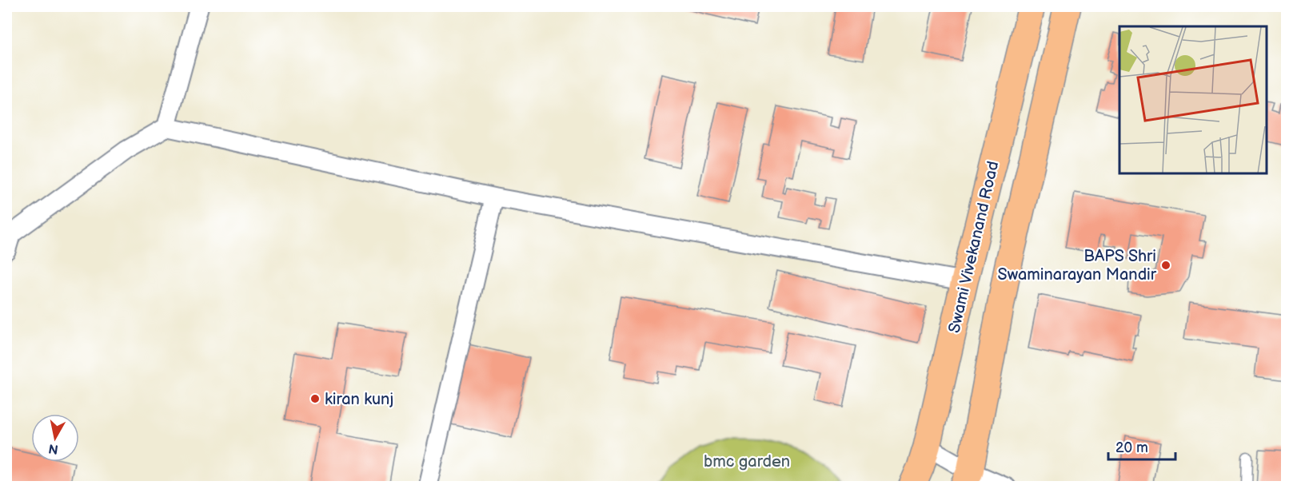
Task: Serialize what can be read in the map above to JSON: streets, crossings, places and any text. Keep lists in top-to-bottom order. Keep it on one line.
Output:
{"streets":{"main road":["Swami Vivekanand Road"]},"parks":["bmc garden"],"places":["BAPS Shri Swaminarayan Mandir","kiran kunj"],"scale_bar":"20 m","north":"bottom"}
